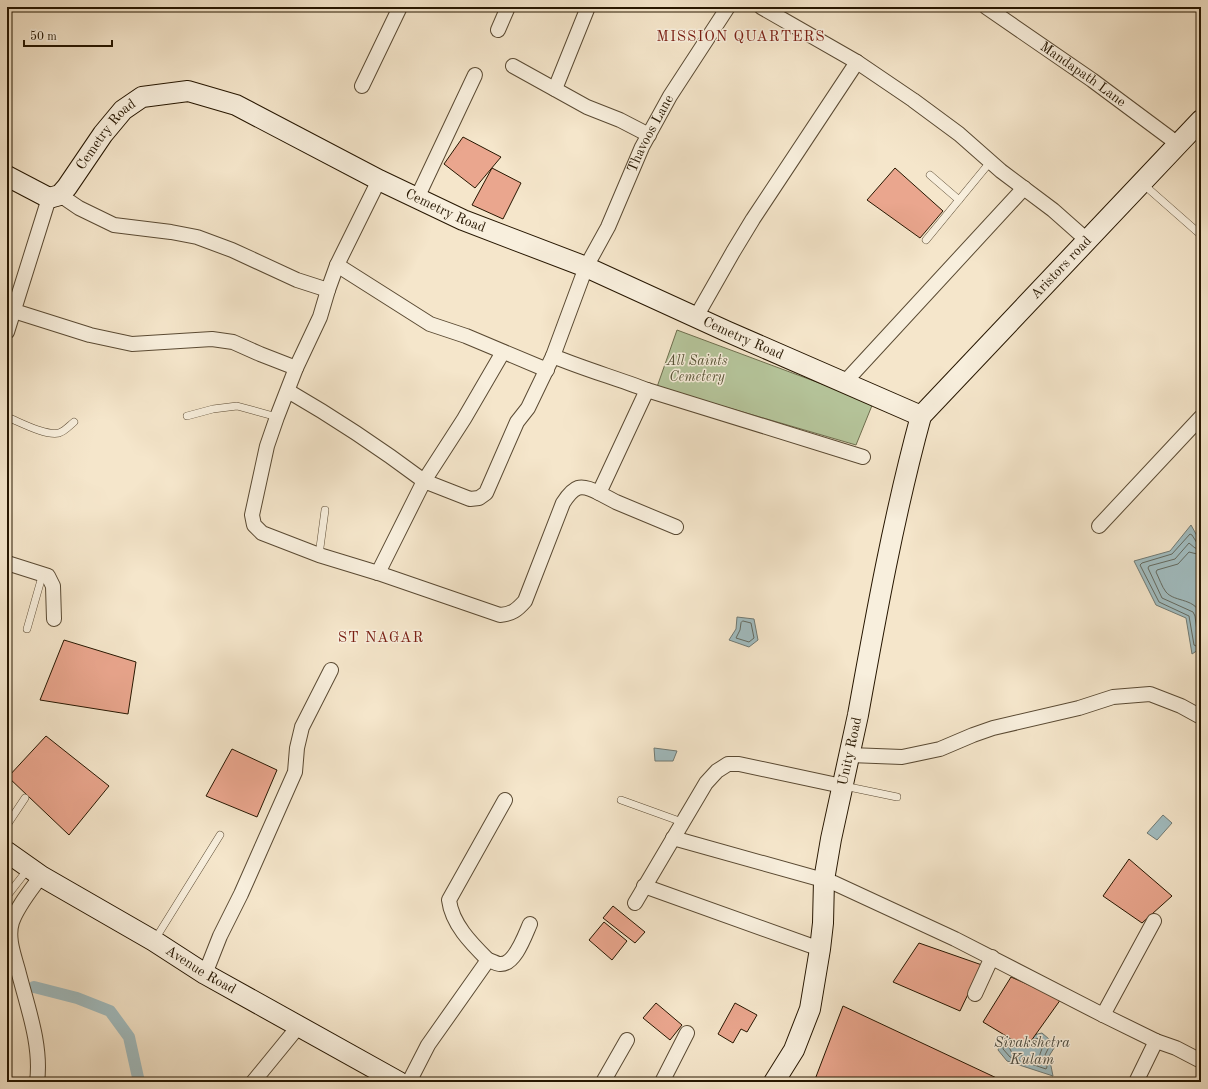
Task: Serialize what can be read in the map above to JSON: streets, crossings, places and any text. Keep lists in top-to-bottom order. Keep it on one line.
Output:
{"streets":{"street":["Mandapath Lane","Thavoos Lane","Cemetry Road","Aristors road","Unity Road","Avenue Road"]},"crossings":[["Mandapath Lane","Aristors road"],["Thavoos Lane","Cemetry Road"],["Cemetry Road","Aristors road"],["Cemetry Road","Unity Road"],["Aristors road","Unity Road"]],"districts":["MISSION QUARTERS","ST NAGAR"],"water":["Sivakshetra Kulam"],"parks":["All Saints Cemetery"],"scale_bar":"50 m"}
